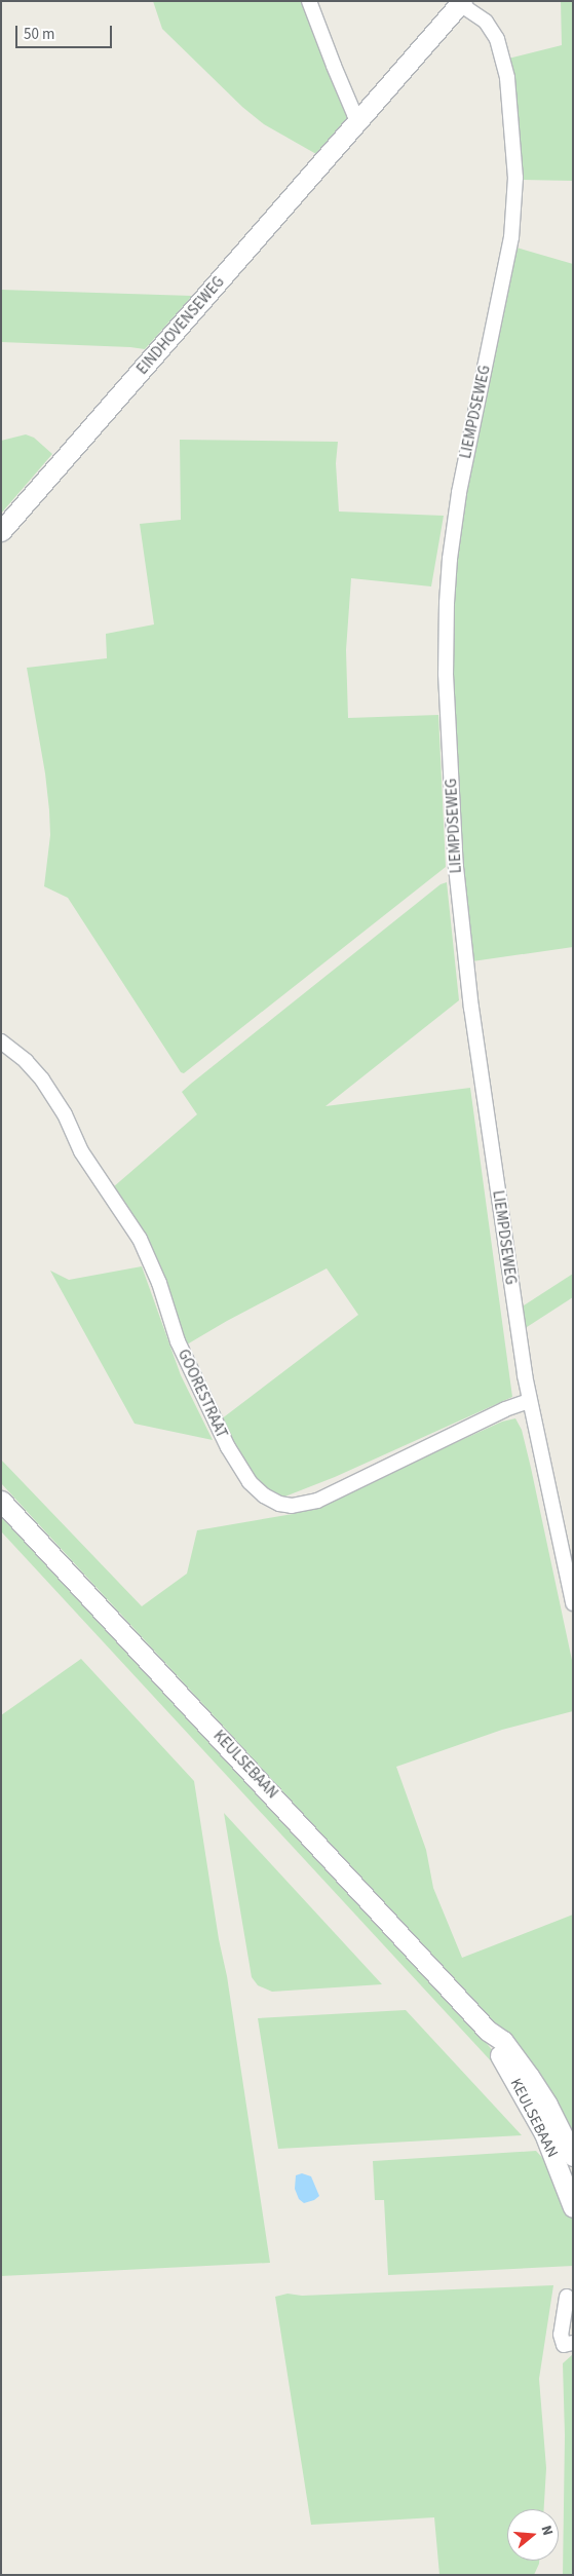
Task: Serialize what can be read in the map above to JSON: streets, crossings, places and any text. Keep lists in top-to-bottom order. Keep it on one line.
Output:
{"streets":{"main road":["EINDHOVENSEWEG","KEULSEBAAN"],"street":["LIEMPDSEWEG","GOORESTRAAT"]},"crossings":[["EINDHOVENSEWEG","LIEMPDSEWEG"],["LIEMPDSEWEG","GOORESTRAAT"]],"scale_bar":"50 m","north":"right"}
